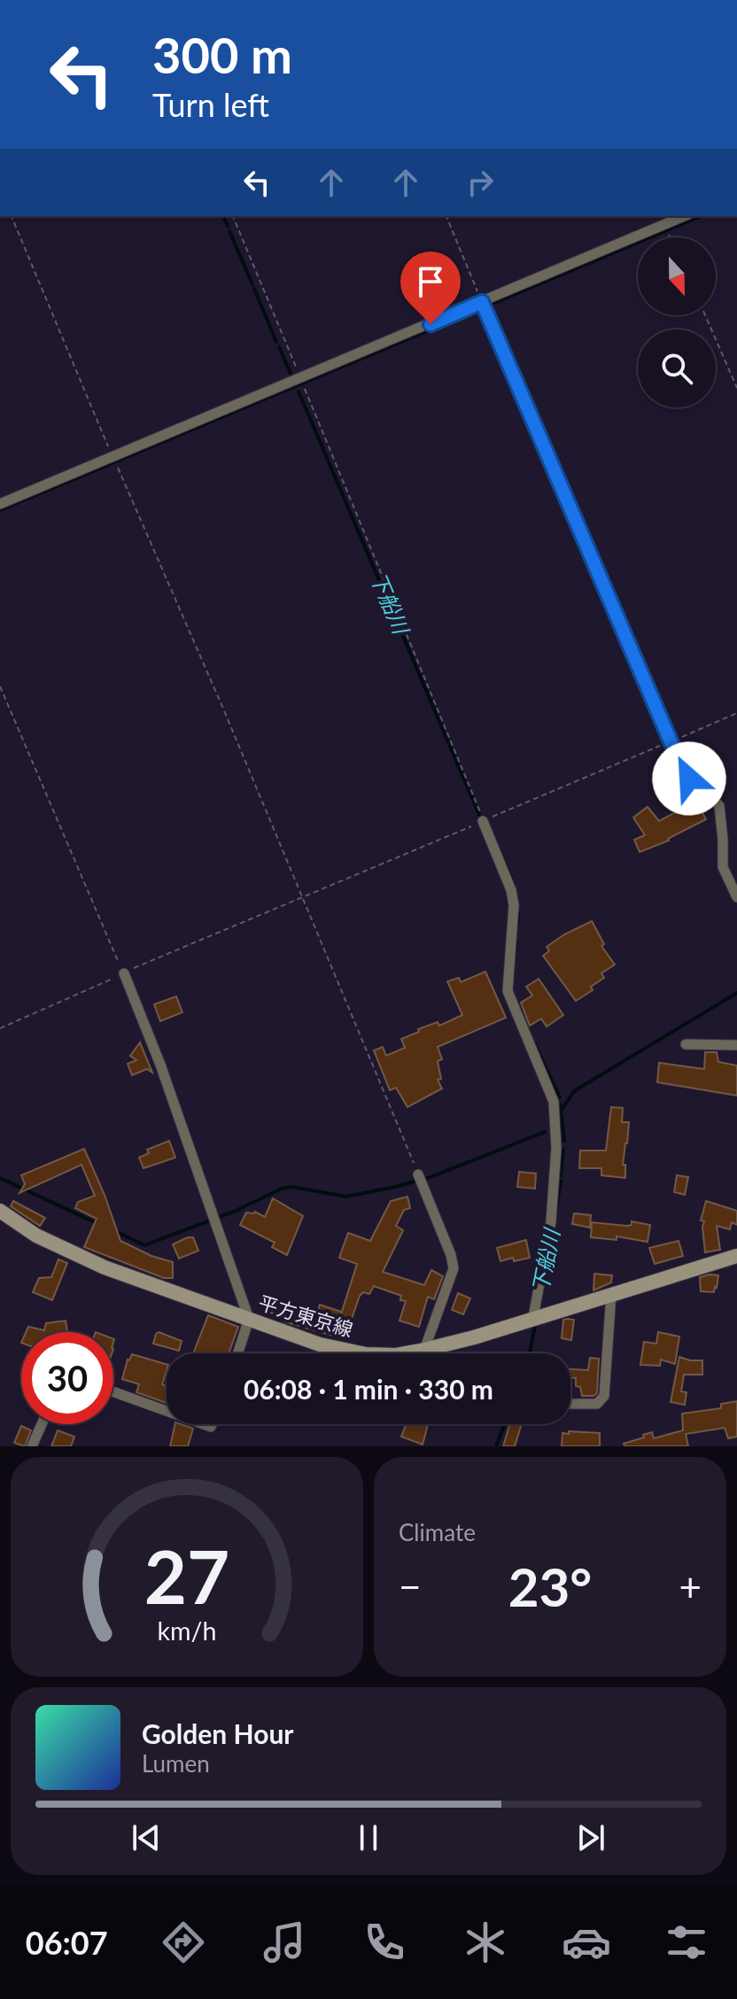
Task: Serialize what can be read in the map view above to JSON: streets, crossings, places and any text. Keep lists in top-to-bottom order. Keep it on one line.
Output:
{"streets":{"main road":["平方東京線"]},"water":["下船川"],"north":"bottom","page":{"turn":["300 m","Turn left"],"limit":"30","trip":"06:08 · 1 min · 330 m","tile":"Climate","heat":["−","23°","+"],"song":["Golden Hour","Lumen"],"tabs":"06:07","gauge":["27","km/h"]}}
